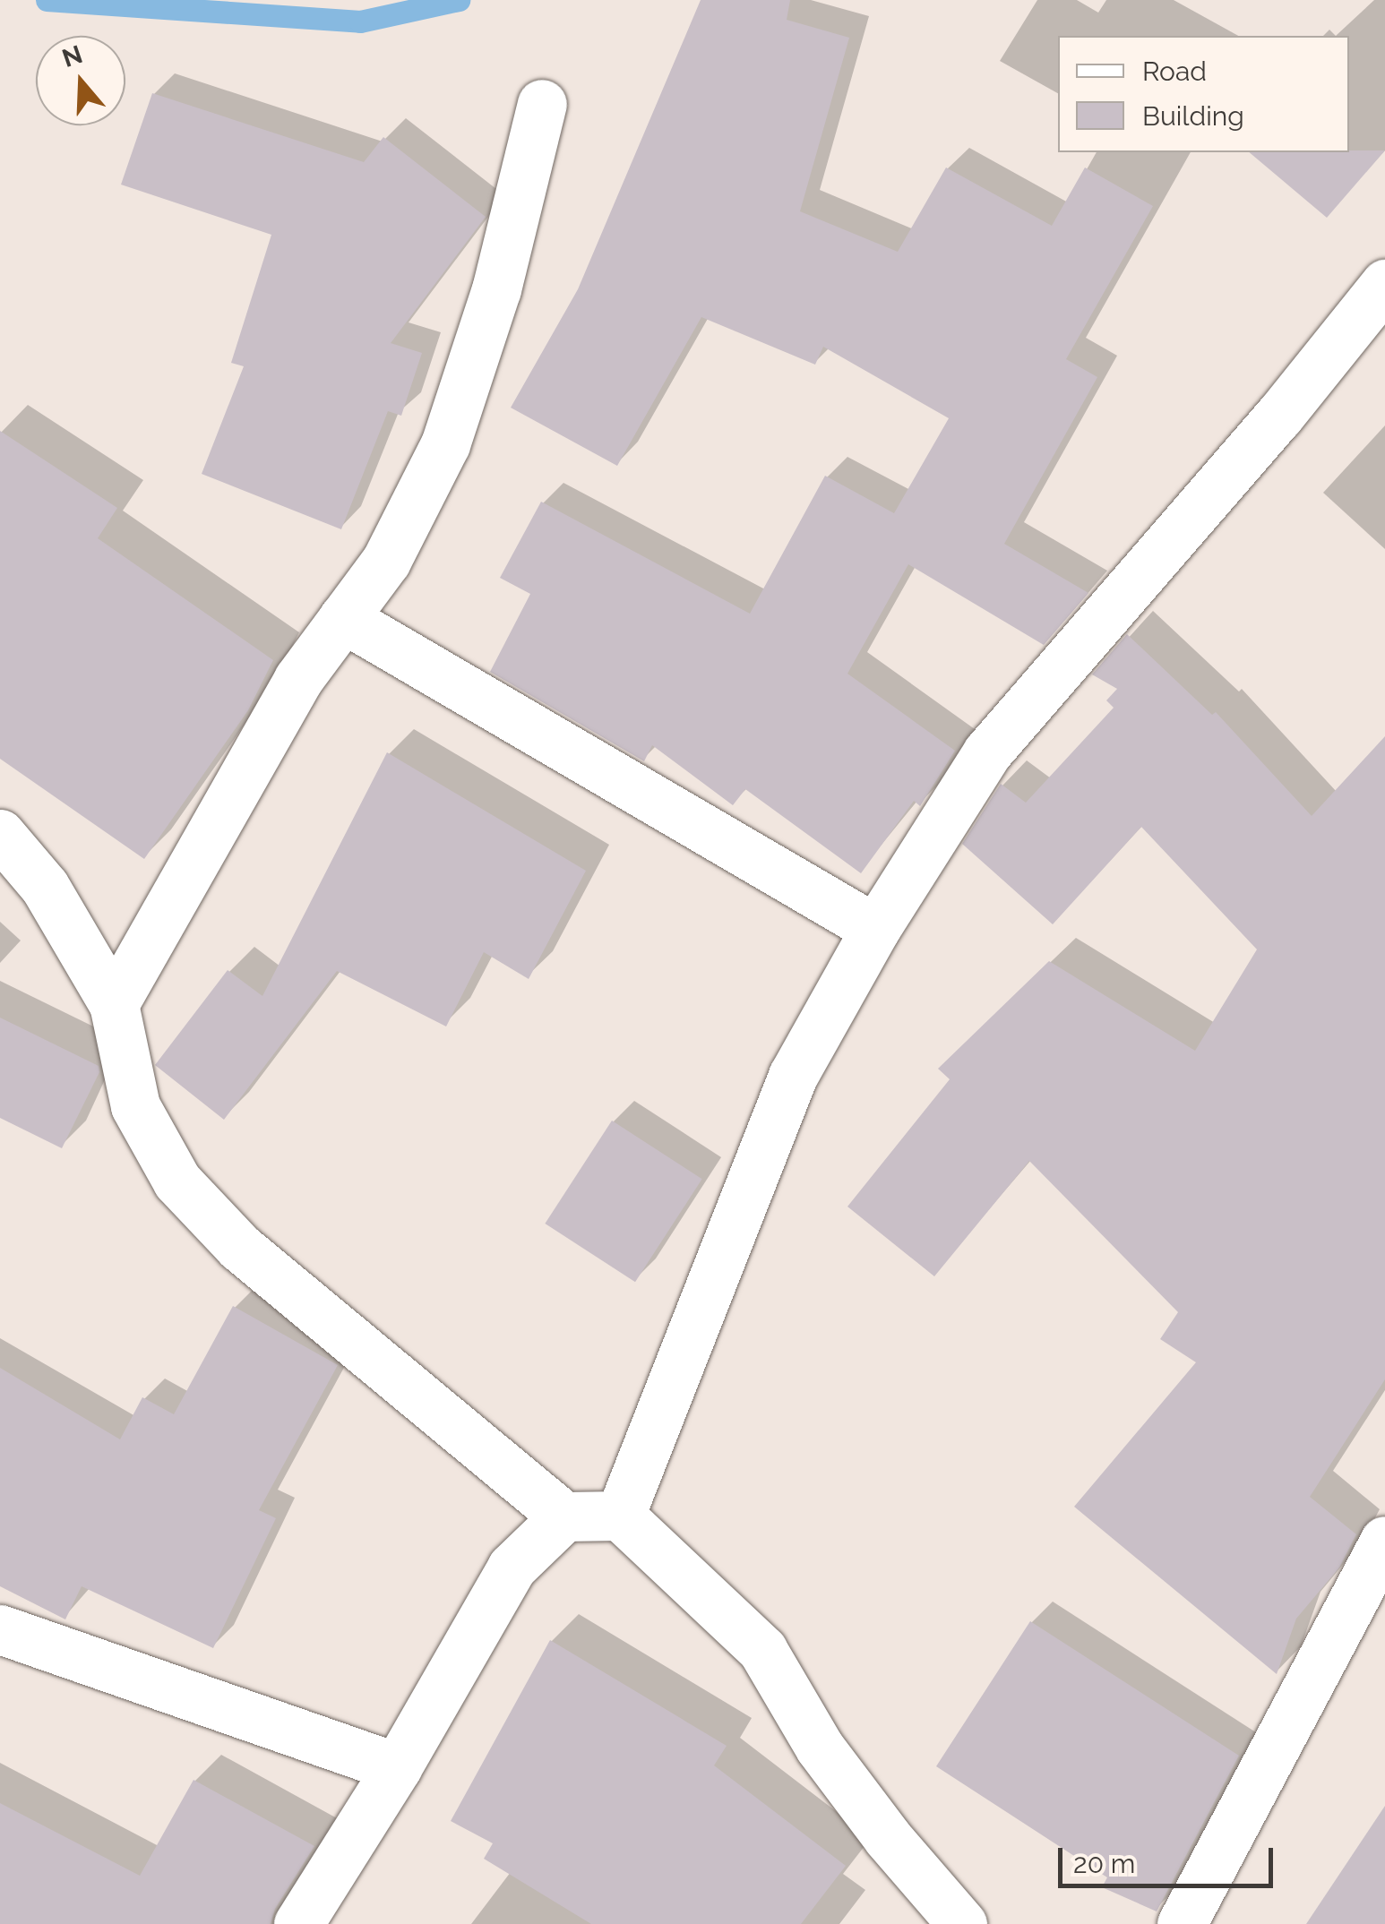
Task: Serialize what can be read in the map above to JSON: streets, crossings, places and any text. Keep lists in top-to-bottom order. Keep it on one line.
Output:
{"legend":["Road","Building"],"scale_bar":"20 m","north":"top"}
